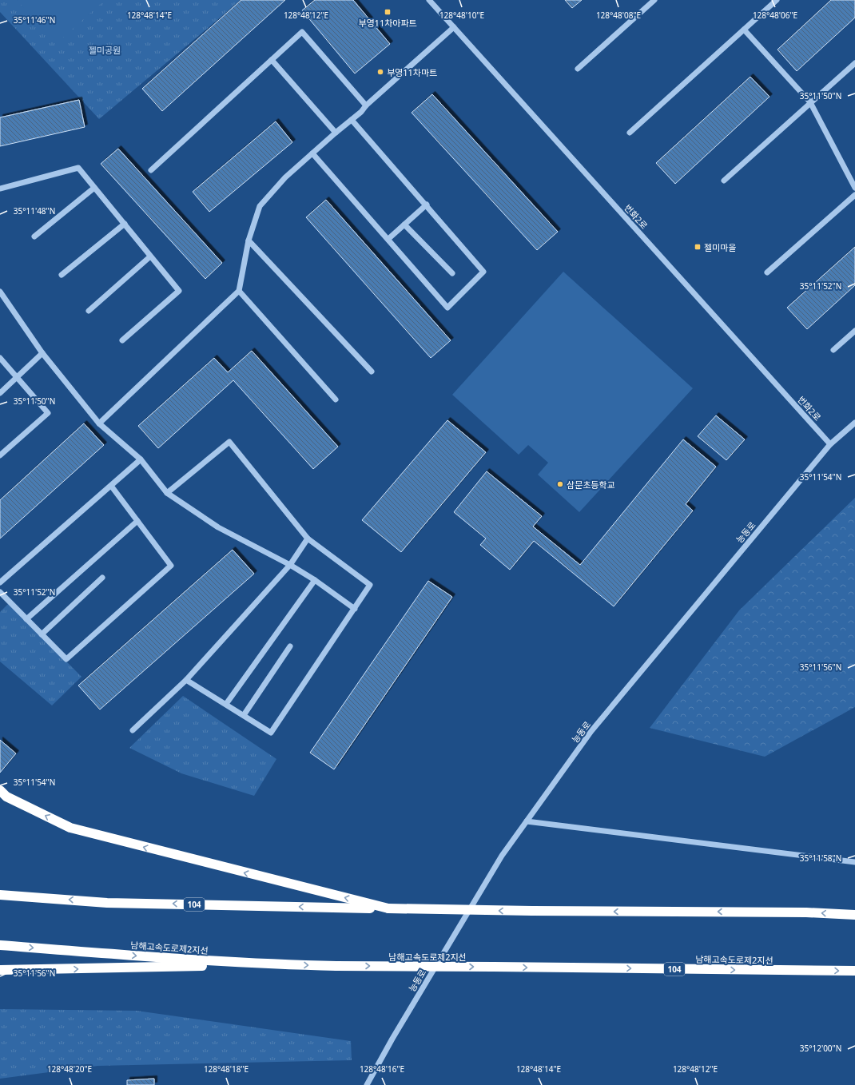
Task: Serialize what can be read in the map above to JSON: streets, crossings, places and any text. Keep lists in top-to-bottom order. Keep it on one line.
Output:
{"streets":{"highway":["104","남해고속도로제2지선"],"street":["번화2로","능동로"]},"crossings":[["번화2로","능동로"]],"parks":["젤미공원"],"places":{"transit":["부영11차아파트","젤미마을"],"other":["부영11차마트","삼문초등학교"]},"coordinates":["128°48'14\"E","128°48'12\"E","128°48'10\"E","128°48'08\"E","128°48'06\"E","35°11'46\"N","35°11'50\"N","35°11'48\"N","35°11'52\"N","35°11'54\"N","35°11'56\"N","35°11'58\"N","35°12'00\"N","128°48'20\"E","128°48'18\"E","128°48'16\"E"]}
